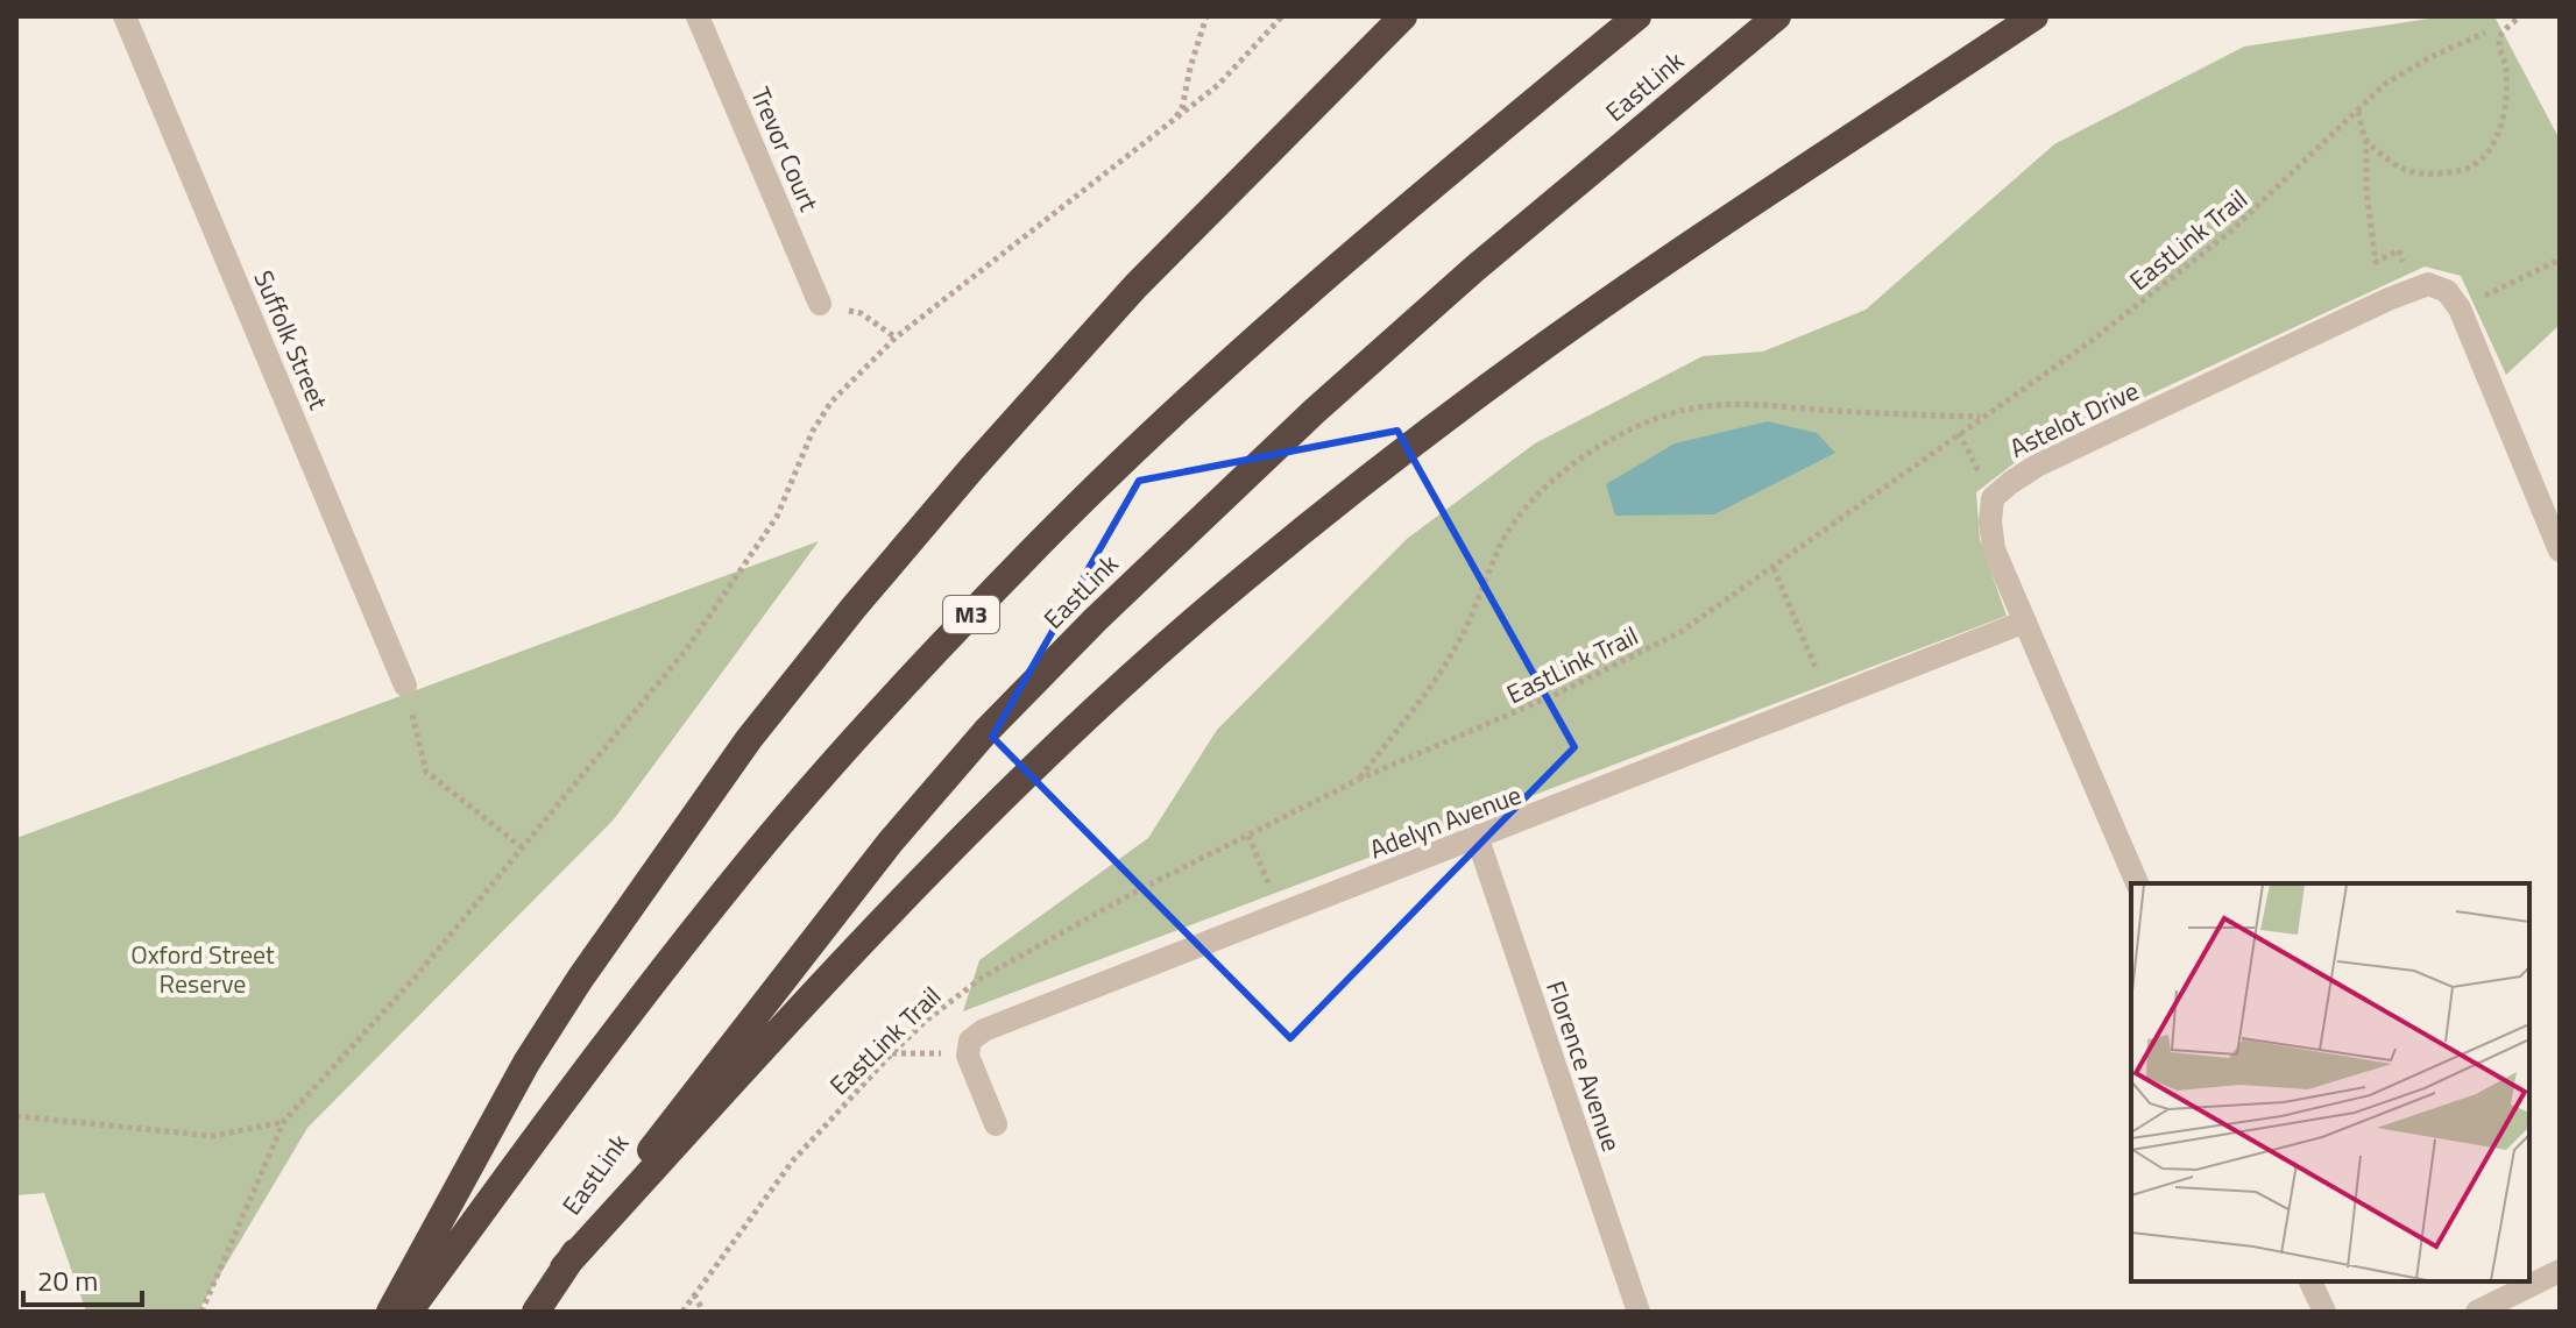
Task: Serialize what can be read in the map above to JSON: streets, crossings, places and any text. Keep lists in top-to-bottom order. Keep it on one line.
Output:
{"streets":{"highway":["EastLink","M3"],"street":["Trevor Court","Suffolk Street","Astelot Drive","Adelyn Avenue","Florence Avenue"],"path":["EastLink Trail"]},"crossings":[["Adelyn Avenue","Florence Avenue"]],"parks":["Oxford Street Reserve"],"scale_bar":"20 m"}
